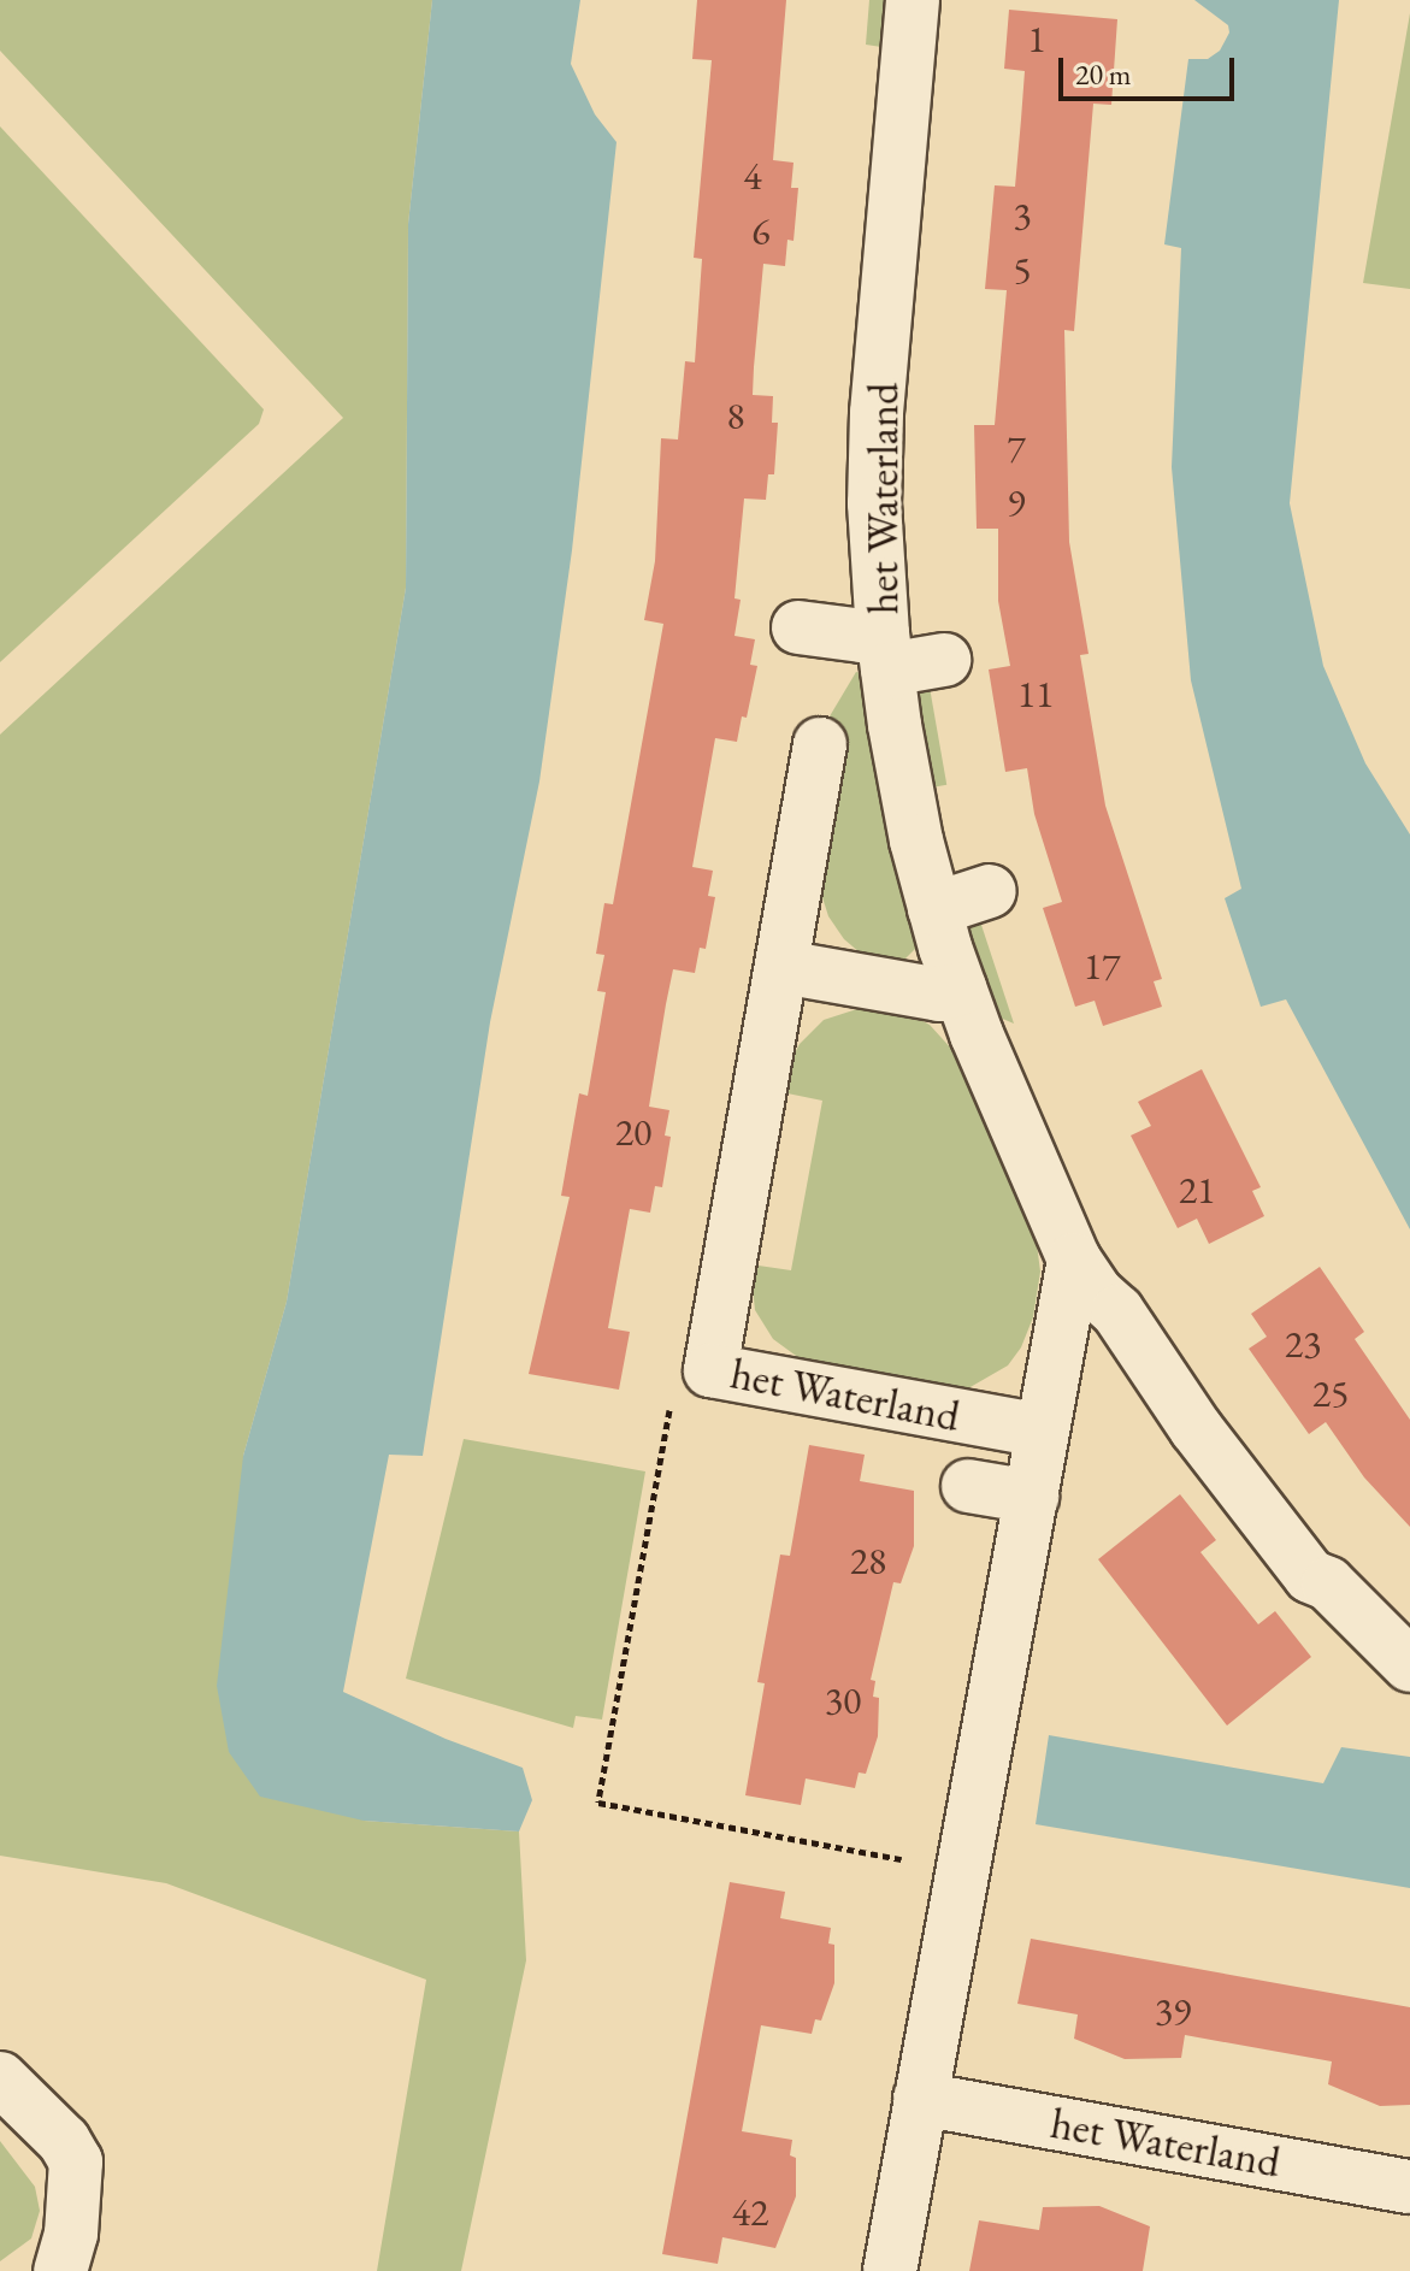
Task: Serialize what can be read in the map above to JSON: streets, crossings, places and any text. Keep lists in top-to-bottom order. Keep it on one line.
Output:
{"streets":{"street":["het Waterland"]},"house_numbers":["1","4","3","6","5","8","7","9","11","17","20","21","23","25","28","30","39","42"],"scale_bar":"20 m"}
